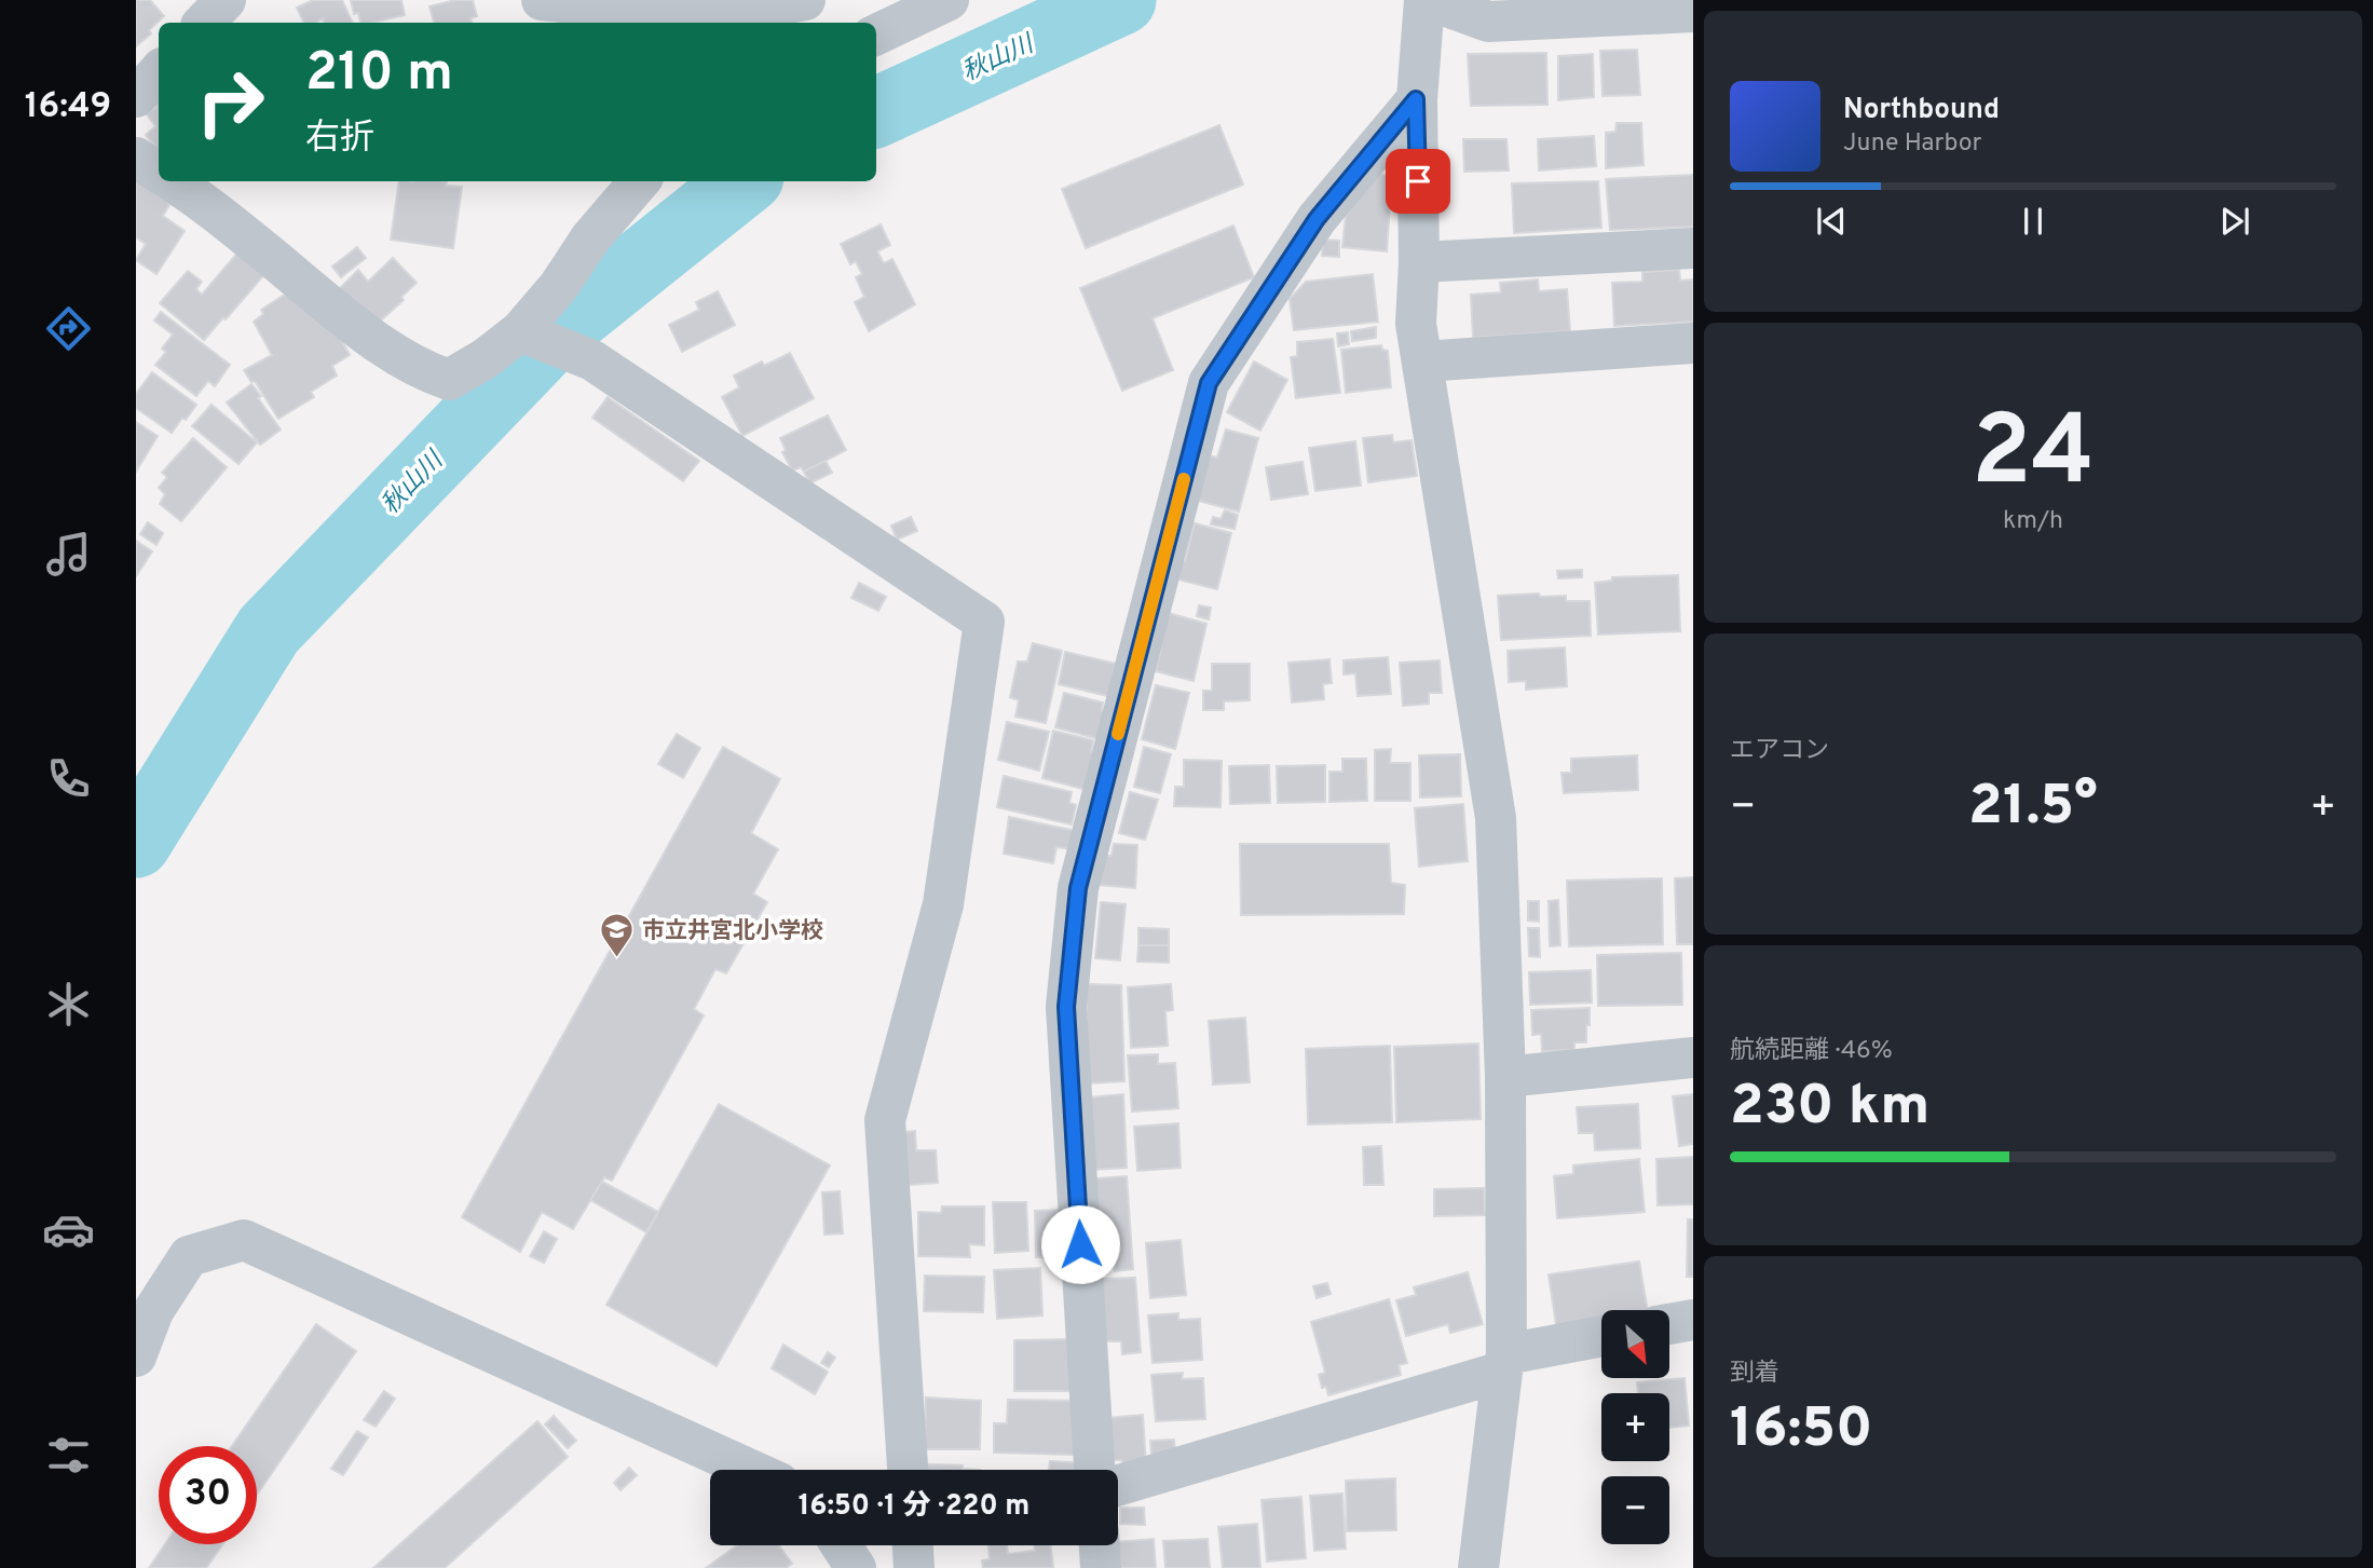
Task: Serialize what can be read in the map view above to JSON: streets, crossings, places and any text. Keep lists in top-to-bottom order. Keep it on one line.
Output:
{"water":["秋山川"],"places":{"school or university":["市立井宮北小学校"]},"north":"bottom right","page":{"tabs":"16:49","turn":["210 m","右折"],"song":["Northbound","June Harbor"],"tile":[["24","km/h"],"エアコン",["航続距離 · 46%","230 km"],["到着","16:50"]],"heat":["−","21.5°","+"],"map_buttons":["+","−"],"limit":"30","trip":"16:50 · 1 分 · 220 m"}}
